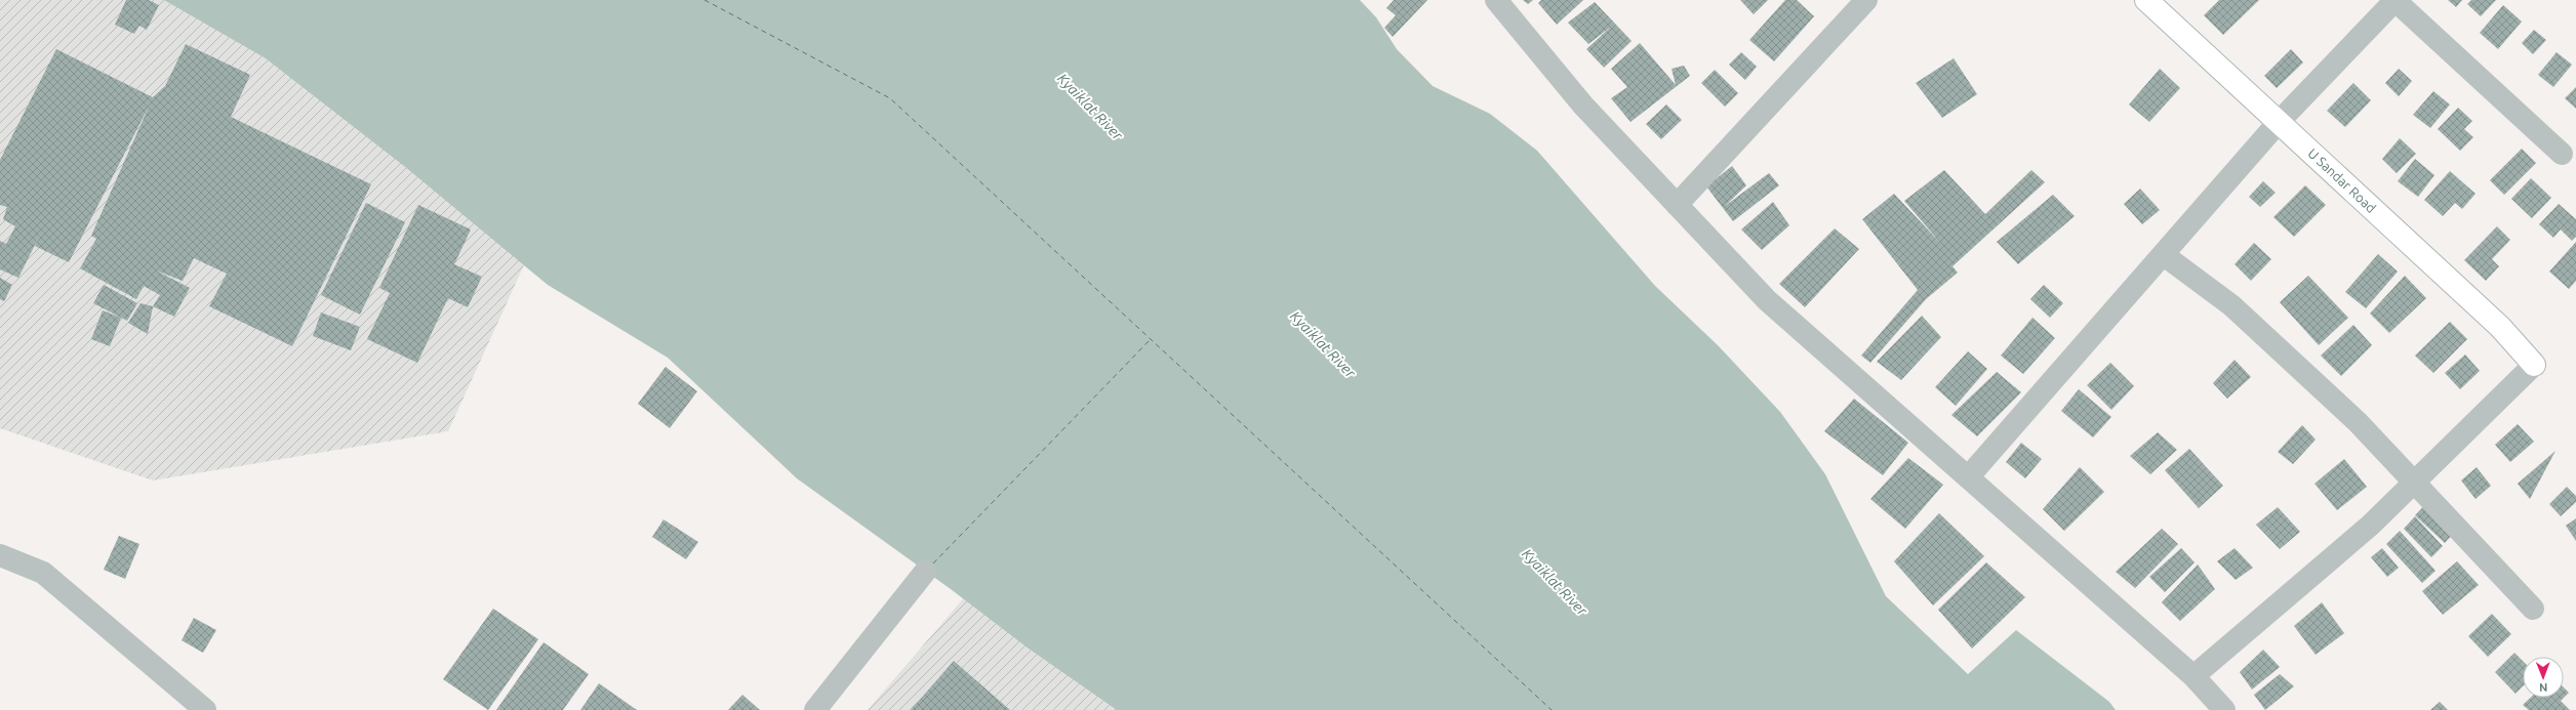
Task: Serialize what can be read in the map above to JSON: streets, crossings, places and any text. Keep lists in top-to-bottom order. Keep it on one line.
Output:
{"streets":{"main road":["U Sandar Road"]},"water":["Kyaiklat River"],"north":"bottom"}
